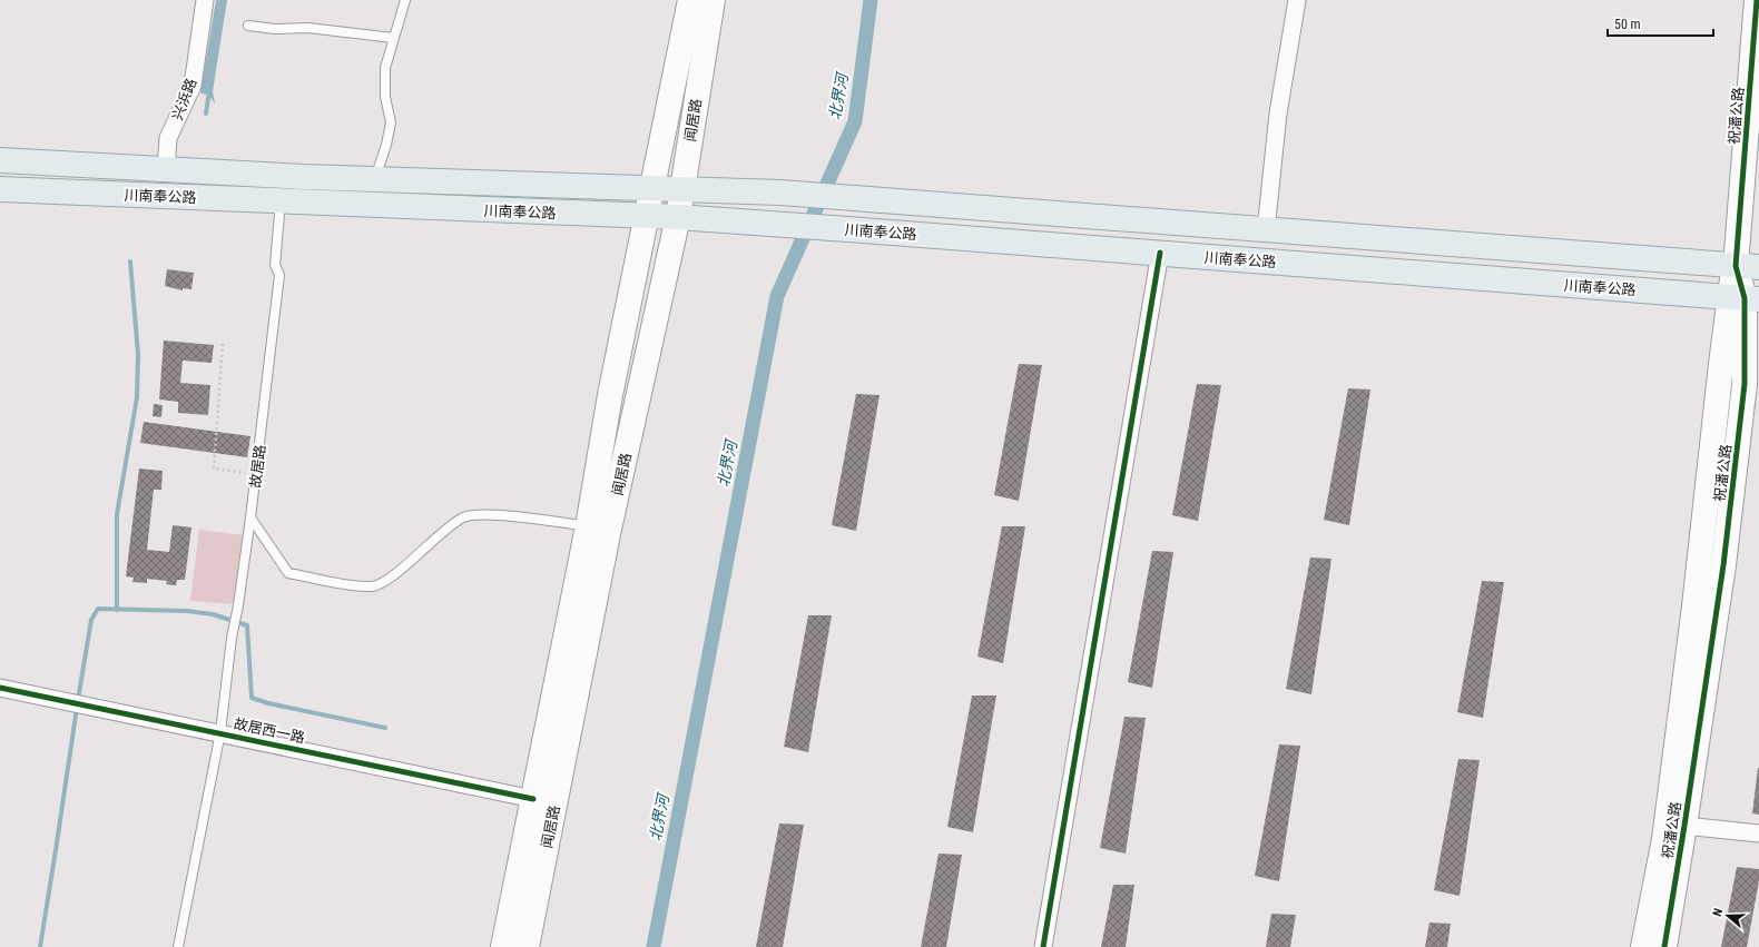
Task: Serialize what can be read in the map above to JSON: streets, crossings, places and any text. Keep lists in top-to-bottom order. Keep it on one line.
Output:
{"streets":{"main road":["祝潘公路","闻居路","川南奉公路"],"street":["兴浜路","故居西一路"],"lane":["故居路"]},"crossings":[["兴浜路","川南奉公路"],["祝潘公路","川南奉公路"],["闻居路","川南奉公路"],["川南奉公路","故居路"],["故居路","故居西一路"]],"water":["北界河"],"scale_bar":"50 m","north":"left"}
